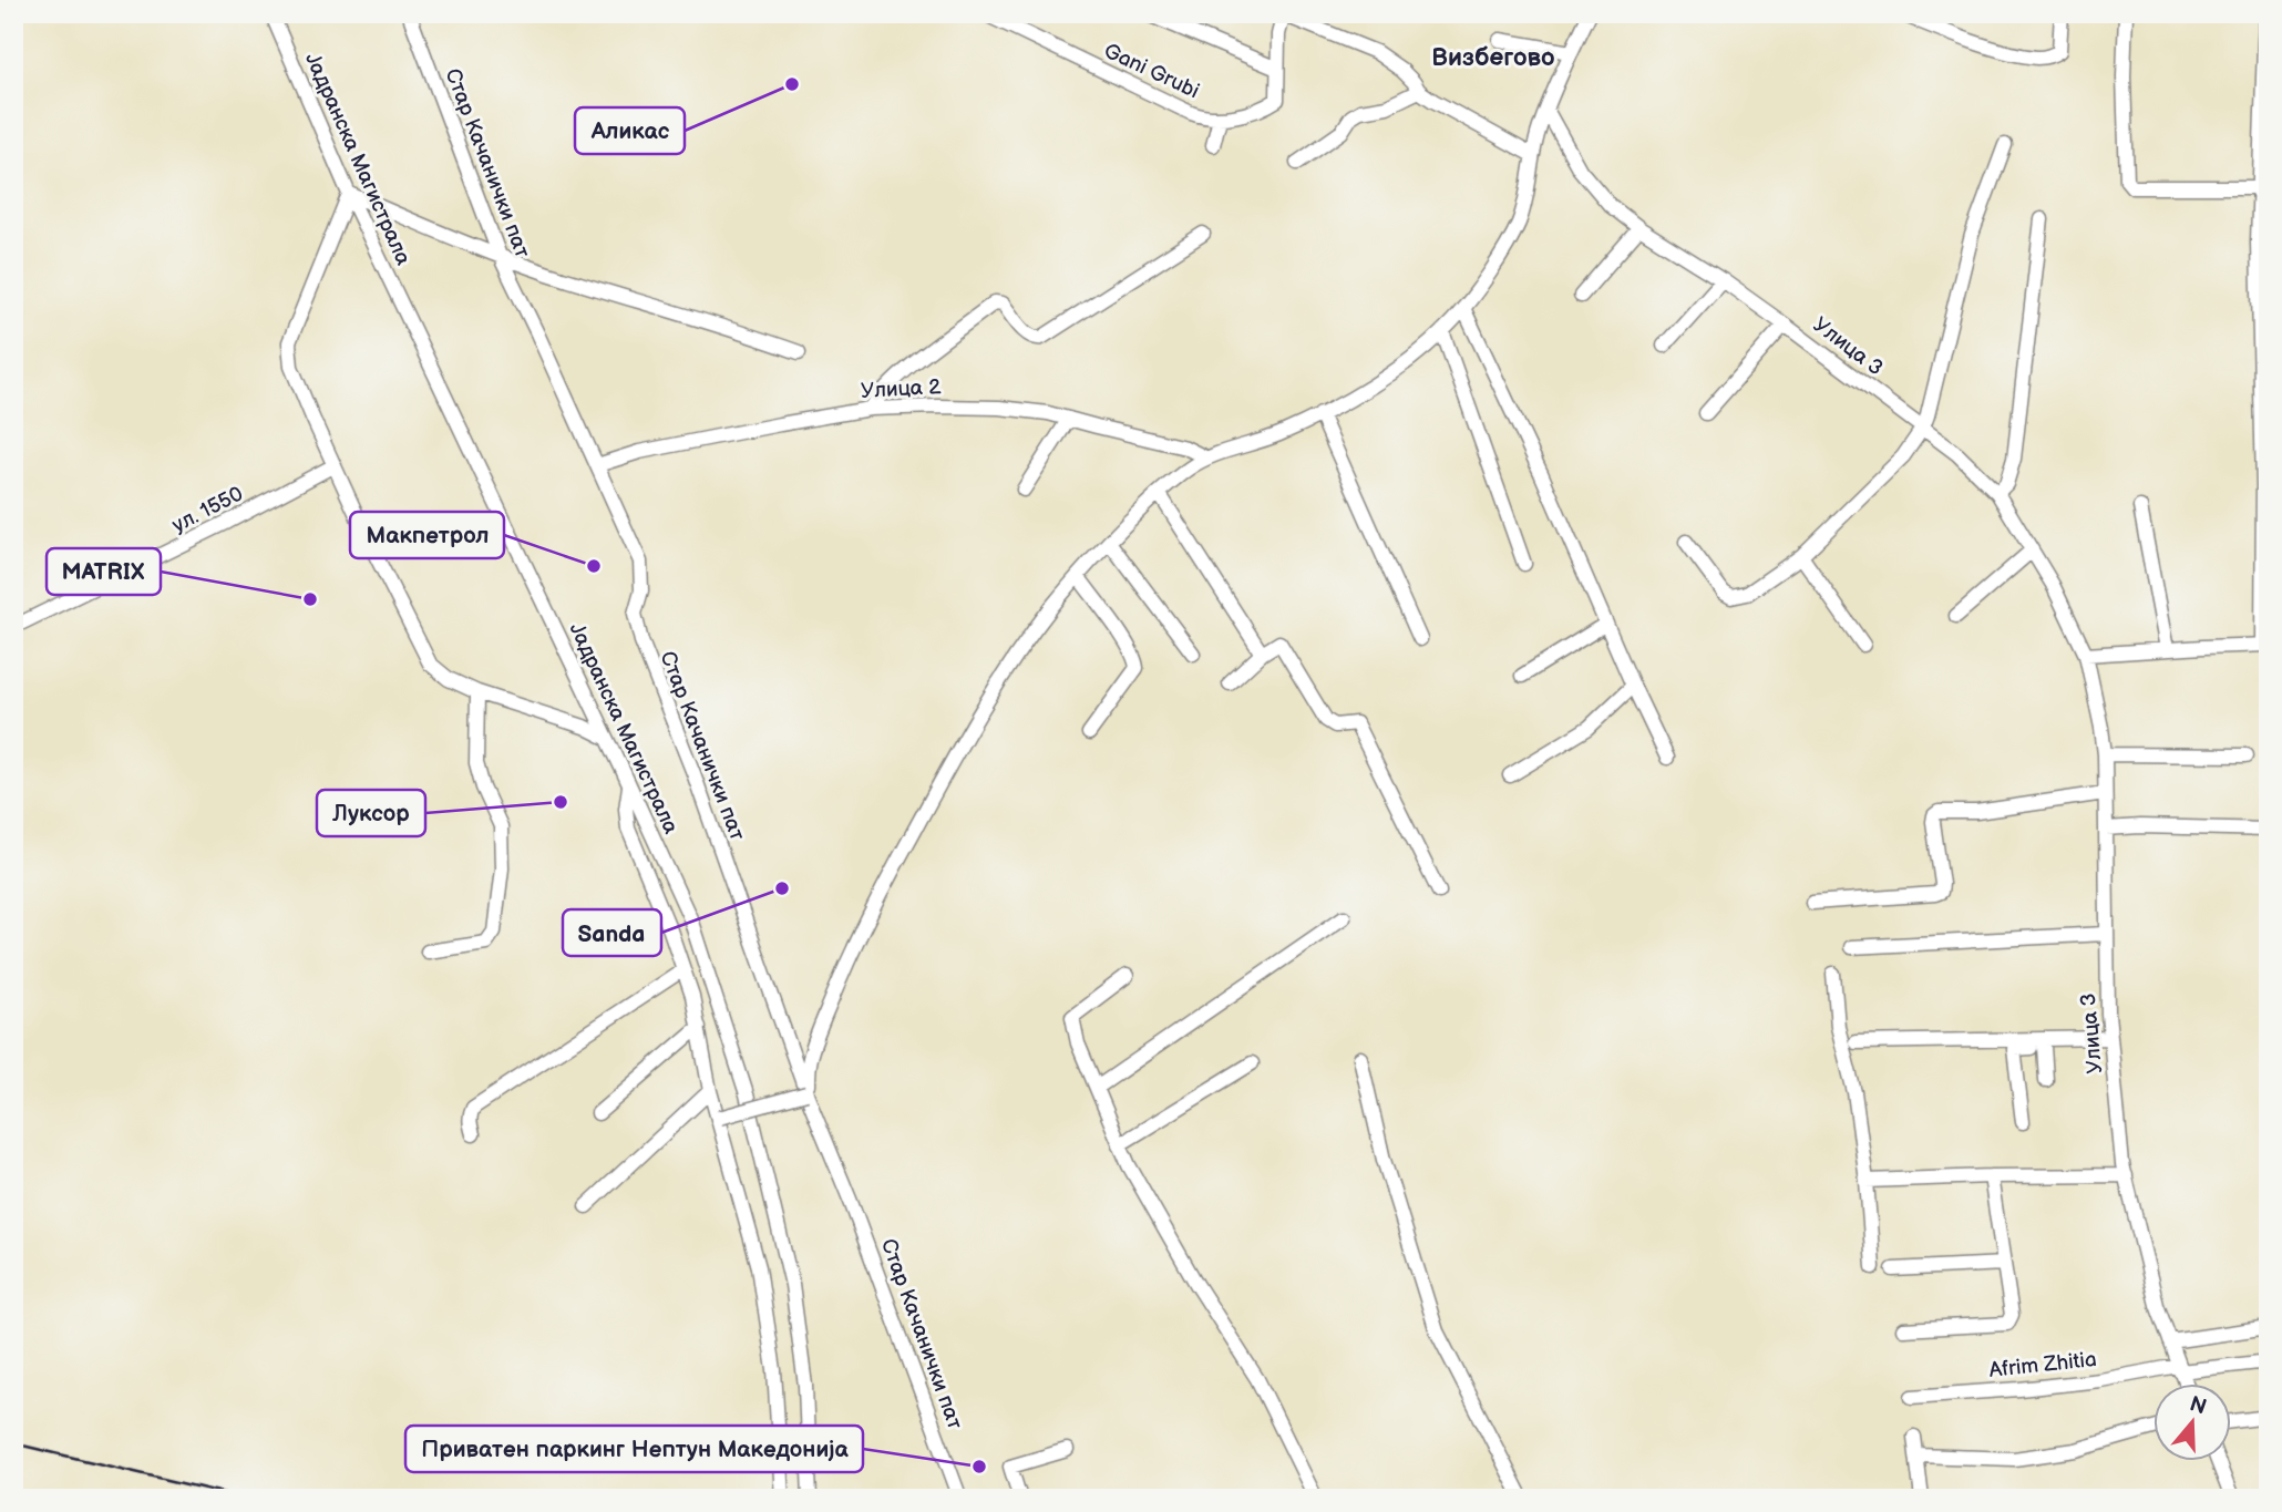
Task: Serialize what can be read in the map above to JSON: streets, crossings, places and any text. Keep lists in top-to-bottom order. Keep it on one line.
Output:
{"streets":{"street":["Gani Grubi","Јадранска Магистрала","Стар Качанички пат","Улица 3","Улица 2","ул. 1550","Afrim Zhitia"]},"crossings":[["Стар Качанички пат","Улица 2"],["Улица 3","Afrim Zhitia"]],"districts":["Визбегово"],"places":["Аликас","Макпетрол","MATRIX","Луксор","Sanda","Приватен паркинг Нептун Македонија"],"north":"top"}
